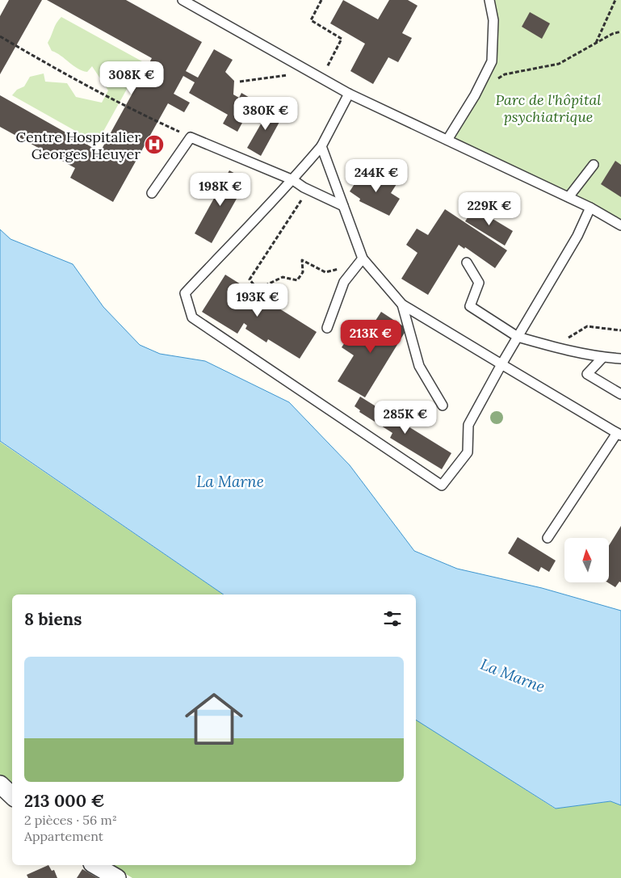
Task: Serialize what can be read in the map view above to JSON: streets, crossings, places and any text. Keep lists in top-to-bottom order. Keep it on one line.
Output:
{"water":["La Marne"],"parks":["Parc de l'hôpital psychiatrique"],"places":{"hospital":["Centre Hospitalier Georges Heuyer"]},"north":"top","page":{"price":["308K €","380K €","244K €","198K €","229K €","193K €","213K €","285K €"],"heading":"8 biens","list":[{"name":"213 000 €","note":"2 pièces · 56 m² · Appartement"}]}}
